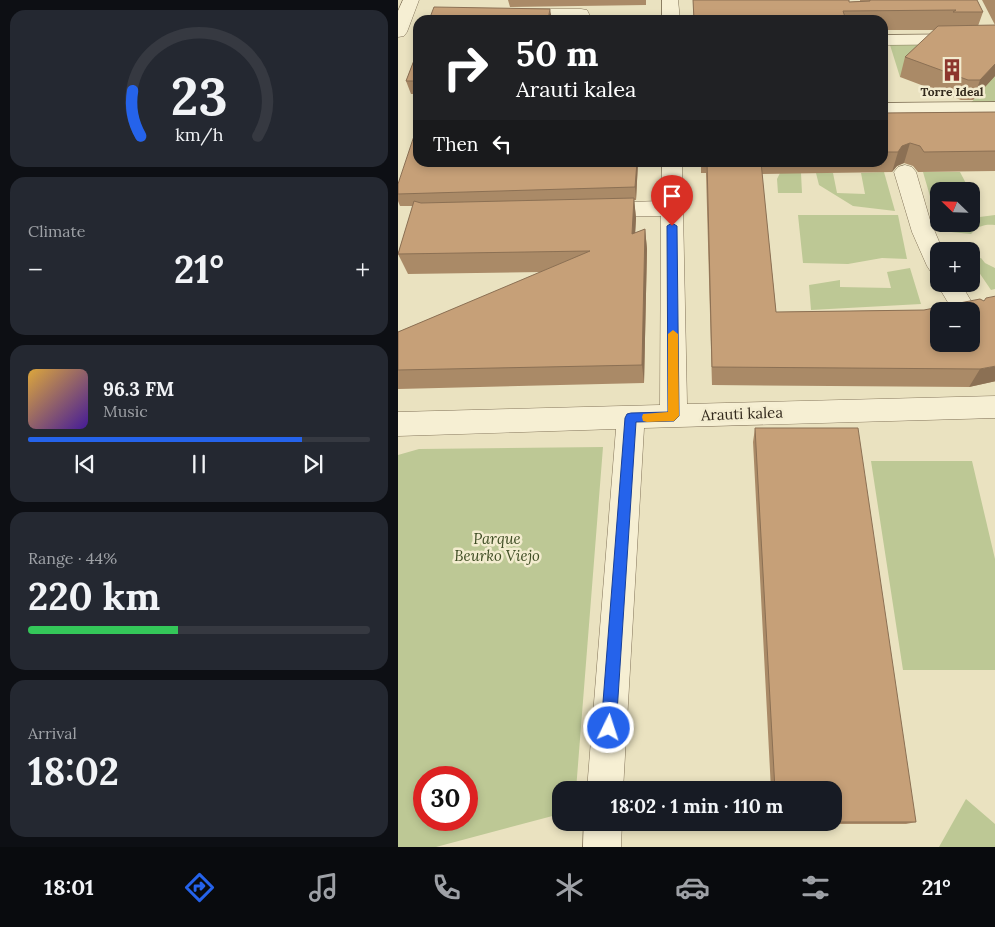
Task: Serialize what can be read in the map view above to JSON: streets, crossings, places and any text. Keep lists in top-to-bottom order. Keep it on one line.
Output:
{"streets":{"street":["Arauti kalea"]},"parks":["Parque Beurko Viejo"],"places":{"building":["Torre Ideal"]},"north":"top left","page":{"turn":["50 m","Arauti kalea"],"then":"Then","tile":["Climate",["Range · 44%","220 km"],["Arrival","18:02"]],"map_buttons":["+","−"],"heat":["−","21°","+"],"song":["96.3 FM","Music"],"limit":"30","trip":"18:02 · 1 min · 110 m","tabs":["18:01","21°"],"gauge":["23","km/h"]}}
